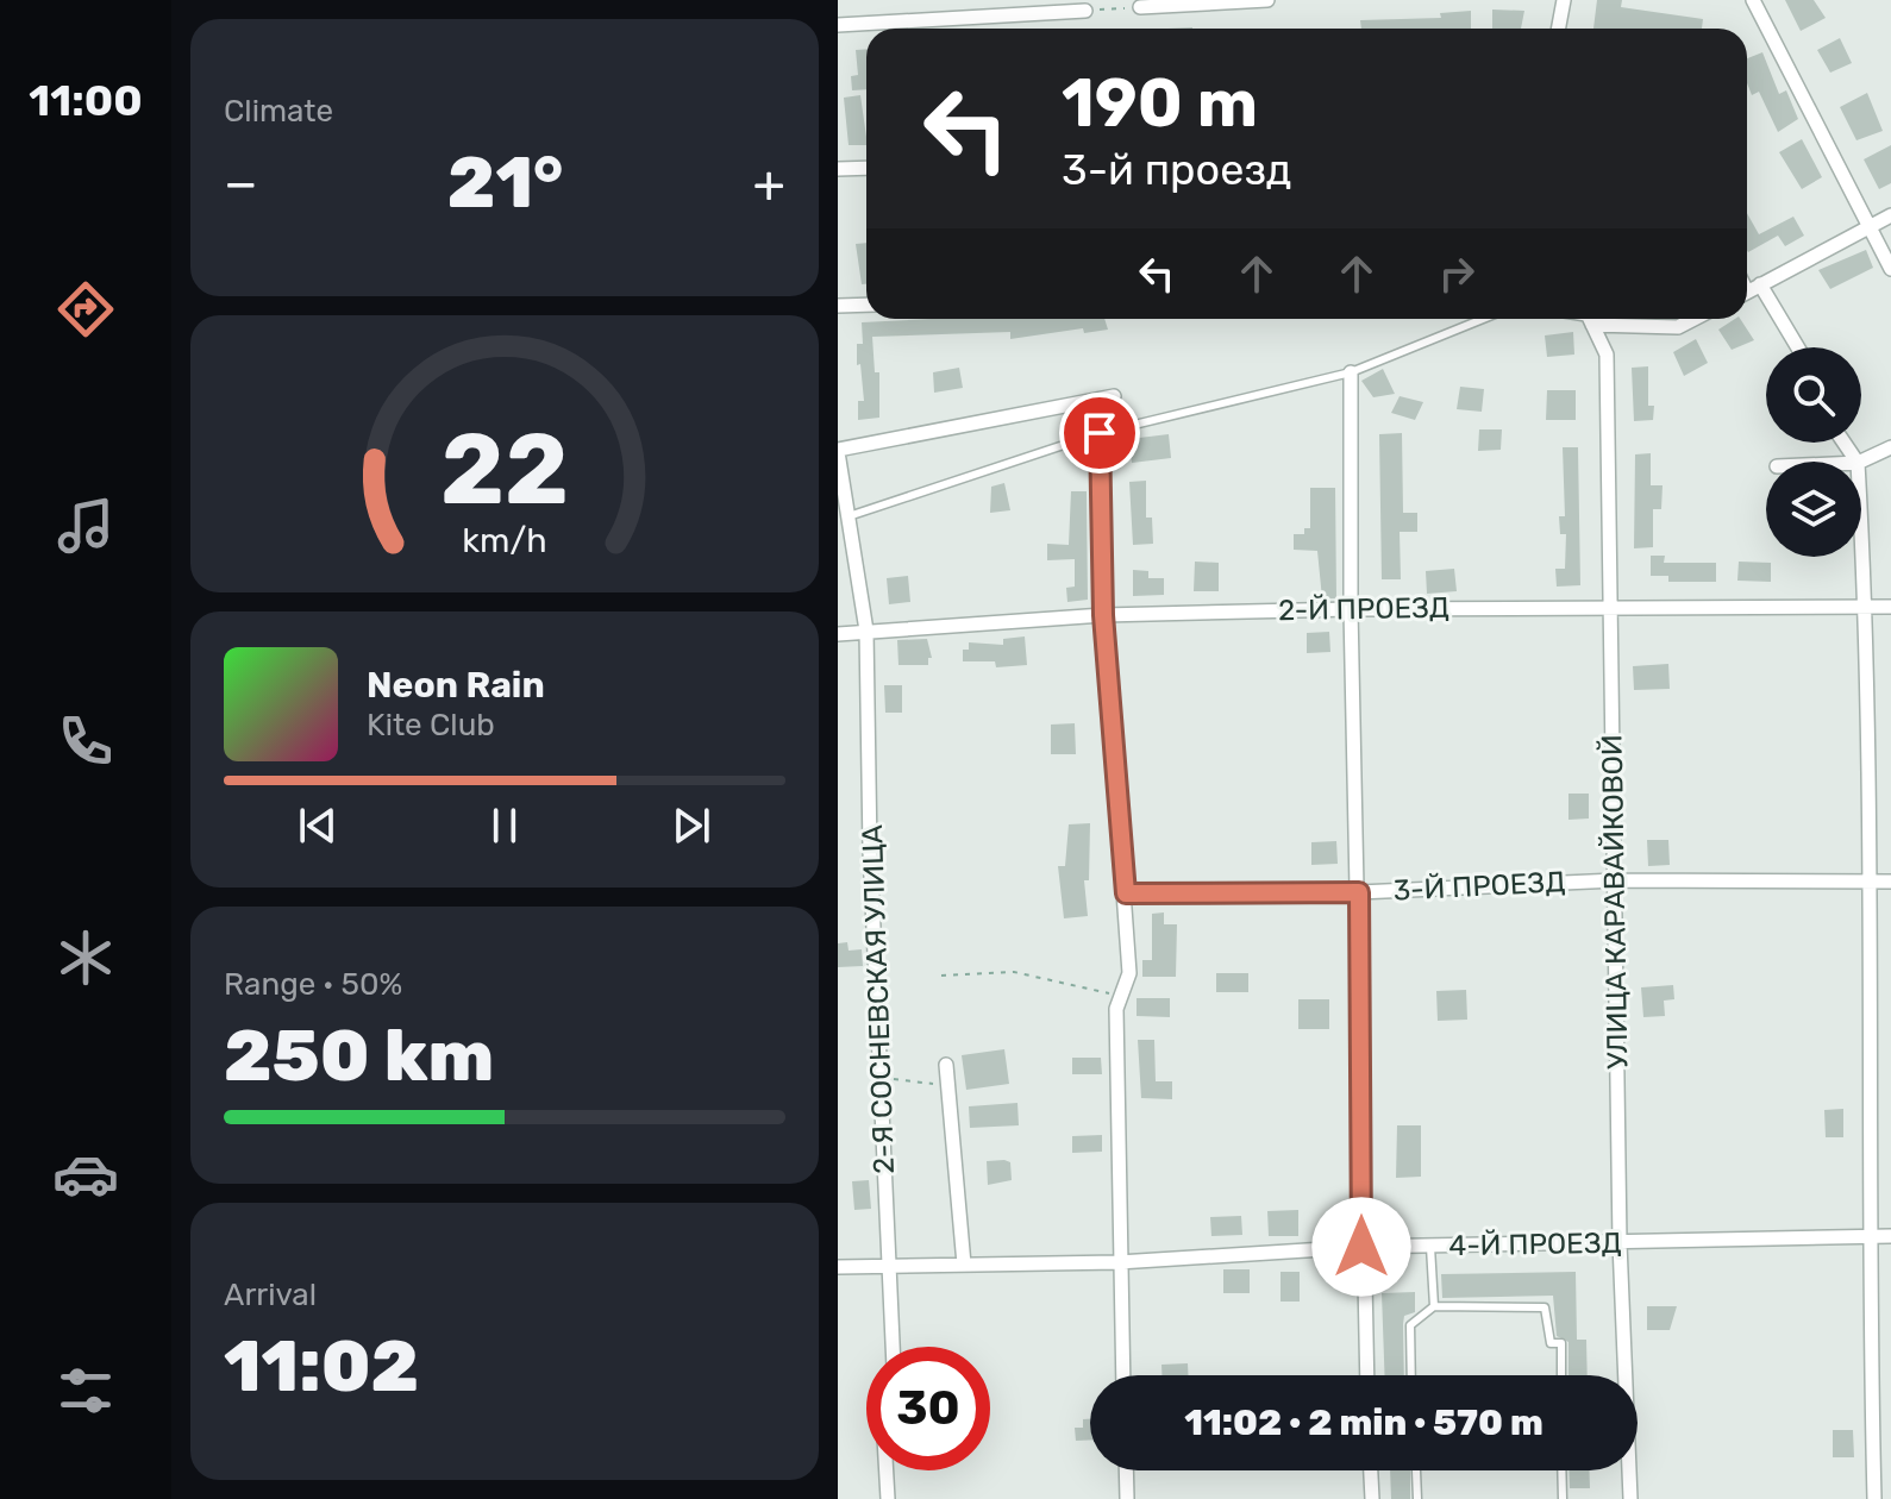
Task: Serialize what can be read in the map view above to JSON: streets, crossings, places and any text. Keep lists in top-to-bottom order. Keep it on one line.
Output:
{"streets":{"street":["2-Й ПРОЕЗД","3-Й ПРОЕЗД","УЛИЦА КАРАВАЙКОВОЙ","2-Я СОСНЕВСКАЯ УЛИЦА","4-Й ПРОЕЗД"]},"crossings":[["2-Й ПРОЕЗД","УЛИЦА КАРАВАЙКОВОЙ"],["2-Й ПРОЕЗД","2-Я СОСНЕВСКАЯ УЛИЦА"],["3-Й ПРОЕЗД","УЛИЦА КАРАВАЙКОВОЙ"],["УЛИЦА КАРАВАЙКОВОЙ","4-Й ПРОЕЗД"],["2-Я СОСНЕВСКАЯ УЛИЦА","4-Й ПРОЕЗД"]],"page":{"tabs":"11:00","tile":["Climate",["Range · 50%","250 km"],["Arrival","11:02"]],"turn":["190 m","3-й проезд"],"heat":["−","21°","+"],"song":["Neon Rain","Kite Club"],"limit":"30","trip":"11:02 · 2 min · 570 m","gauge":["22","km/h"]}}
